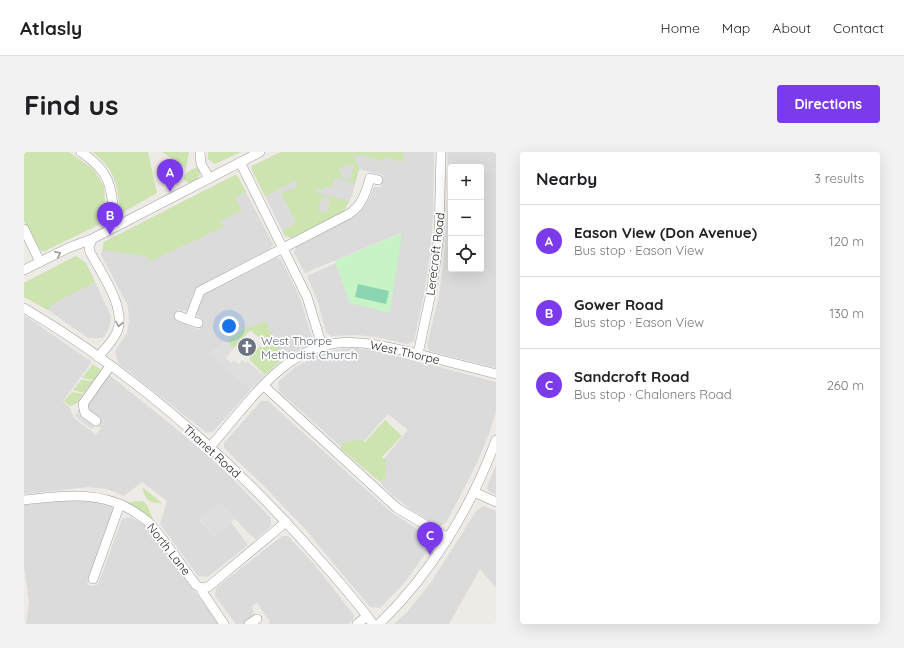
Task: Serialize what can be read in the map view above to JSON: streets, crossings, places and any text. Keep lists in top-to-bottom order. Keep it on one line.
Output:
{"streets":{"street":["Lerecroft Road","West Thorpe","Thanet Road","North Lane"]},"crossings":[["Lerecroft Road","West Thorpe"],["West Thorpe","Thanet Road"]],"places":{"church":["West Thorpe Methodist Church"]},"page":{"header":"Atlasly","nav":["Home","Map","About","Contact"],"buttons":"Directions","title":"Find us","heading":["Nearby","3 results"],"pins":["A","B","C"],"map_buttons":["+","−"],"list":[{"mark":"A","name":"Eason View (Don Avenue)","note":"Bus stop · Eason View","value":"120 m"},{"mark":"B","name":"Gower Road","note":"Bus stop · Eason View","value":"130 m"},{"mark":"C","name":"Sandcroft Road","note":"Bus stop · Chaloners Road","value":"260 m"}]}}
